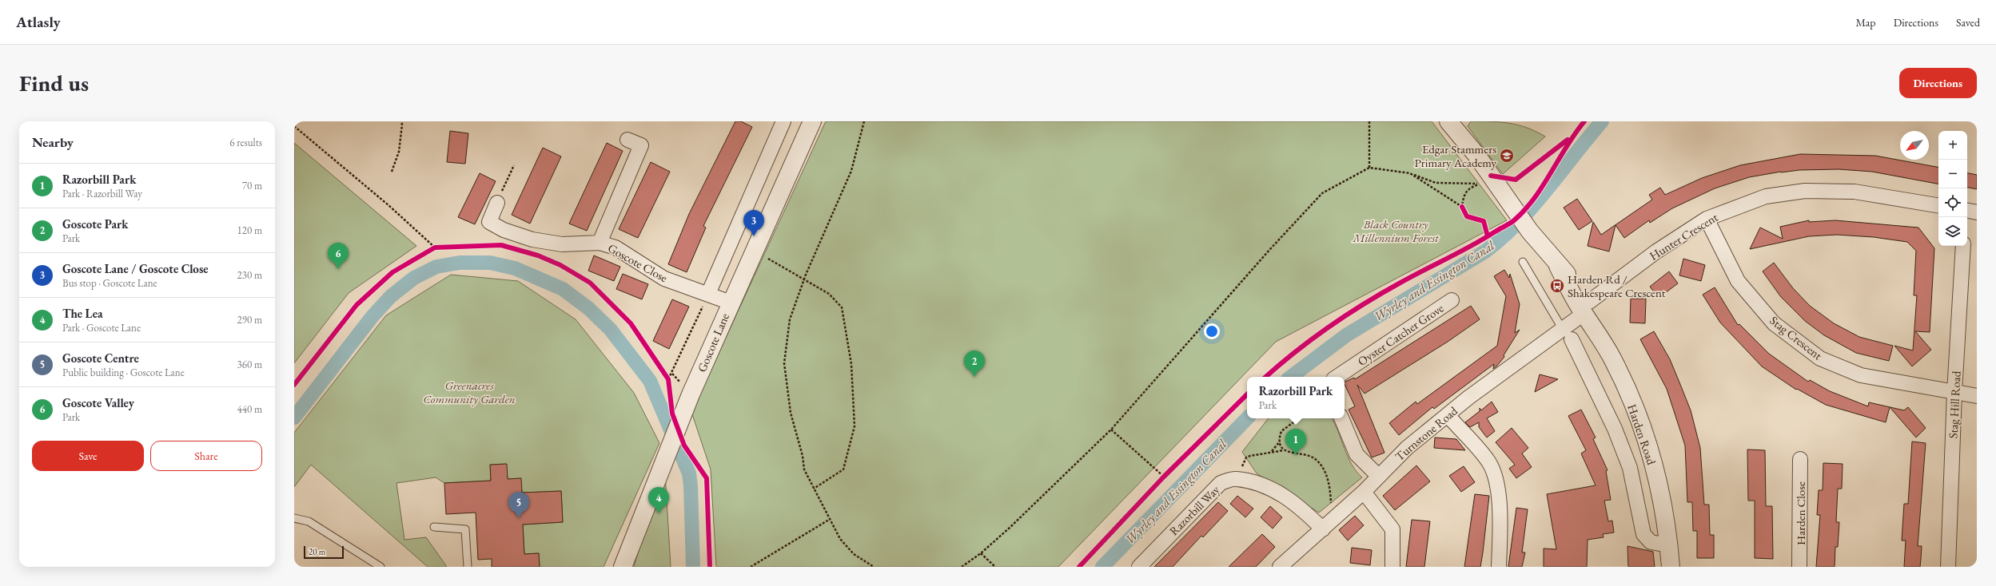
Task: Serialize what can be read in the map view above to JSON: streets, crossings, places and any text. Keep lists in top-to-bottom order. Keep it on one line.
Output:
{"streets":{"street":["Hunter Crescent","Goscote Close","Oyster Catcher Grove","Stag Crescent","Goscote Lane","Stag Hill Road","Turnstone Road","Harden Road","Razorbill Way","Harden Close"]},"crossings":[["Hunter Crescent","Stag Crescent"],["Hunter Crescent","Turnstone Road"],["Hunter Crescent","Harden Road"],["Goscote Close","Goscote Lane"],["Stag Crescent","Stag Hill Road"],["Turnstone Road","Harden Road"]],"water":["Wyrley and Essington Canal"],"parks":["Black Country Millennium Forest","Greenacres Community Garden"],"places":{"school or university":["Edgar Stammers Primary Academy"],"bus stop":["Harden Rd / Shakespeare Crescent"]},"scale_bar":"20 m","north":"bottom left","page":{"header":"Atlasly","nav":["Map","Directions","Saved"],"buttons":["Directions",["Save","Share"]],"title":"Find us","heading":["Nearby","6 results"],"map_buttons":["+","−"],"list":[{"mark":"1","name":"Razorbill Park","note":"Park · Razorbill Way","value":"70 m"},{"mark":"2","name":"Goscote Park","note":"Park","value":"120 m"},{"mark":"3","name":"Goscote Lane / Goscote Close","note":"Bus stop · Goscote Lane","value":"230 m"},{"mark":"4","name":"The Lea","note":"Park · Goscote Lane","value":"290 m"},{"mark":"5","name":"Goscote Centre","note":"Public building · Goscote Lane","value":"360 m"},{"mark":"6","name":"Goscote Valley","note":"Park","value":"440 m"}],"pins":["3","6","2","1","4","5"],"popup":["Razorbill Park","Park"],"scale":"20 m"}}
